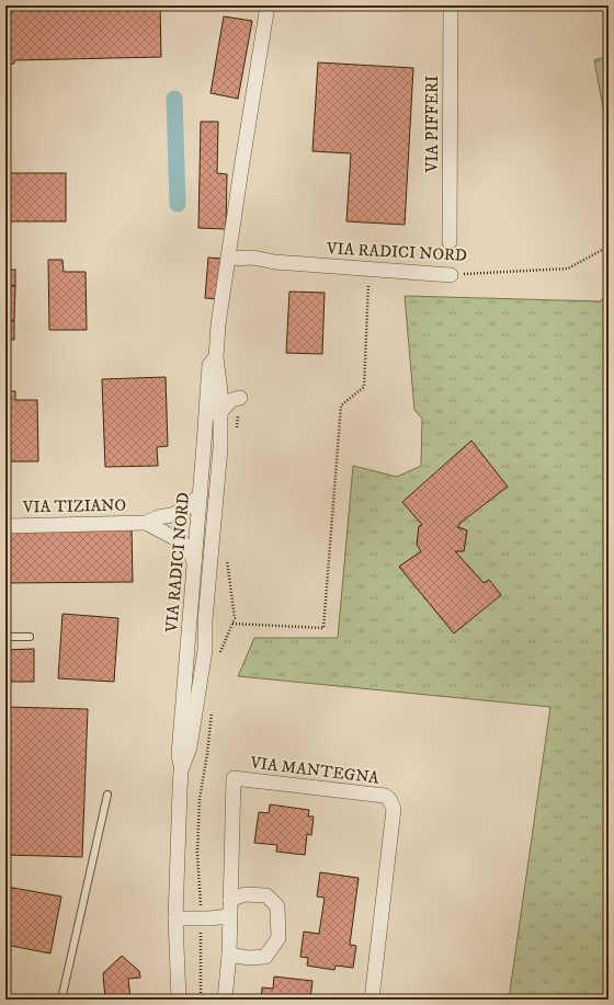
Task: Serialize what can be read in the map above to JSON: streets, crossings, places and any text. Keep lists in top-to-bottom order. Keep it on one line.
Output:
{"streets":{"street":["VIA PIFFERI","VIA RADICI NORD","VIA TIZIANO","VIA MANTEGNA"]}}
